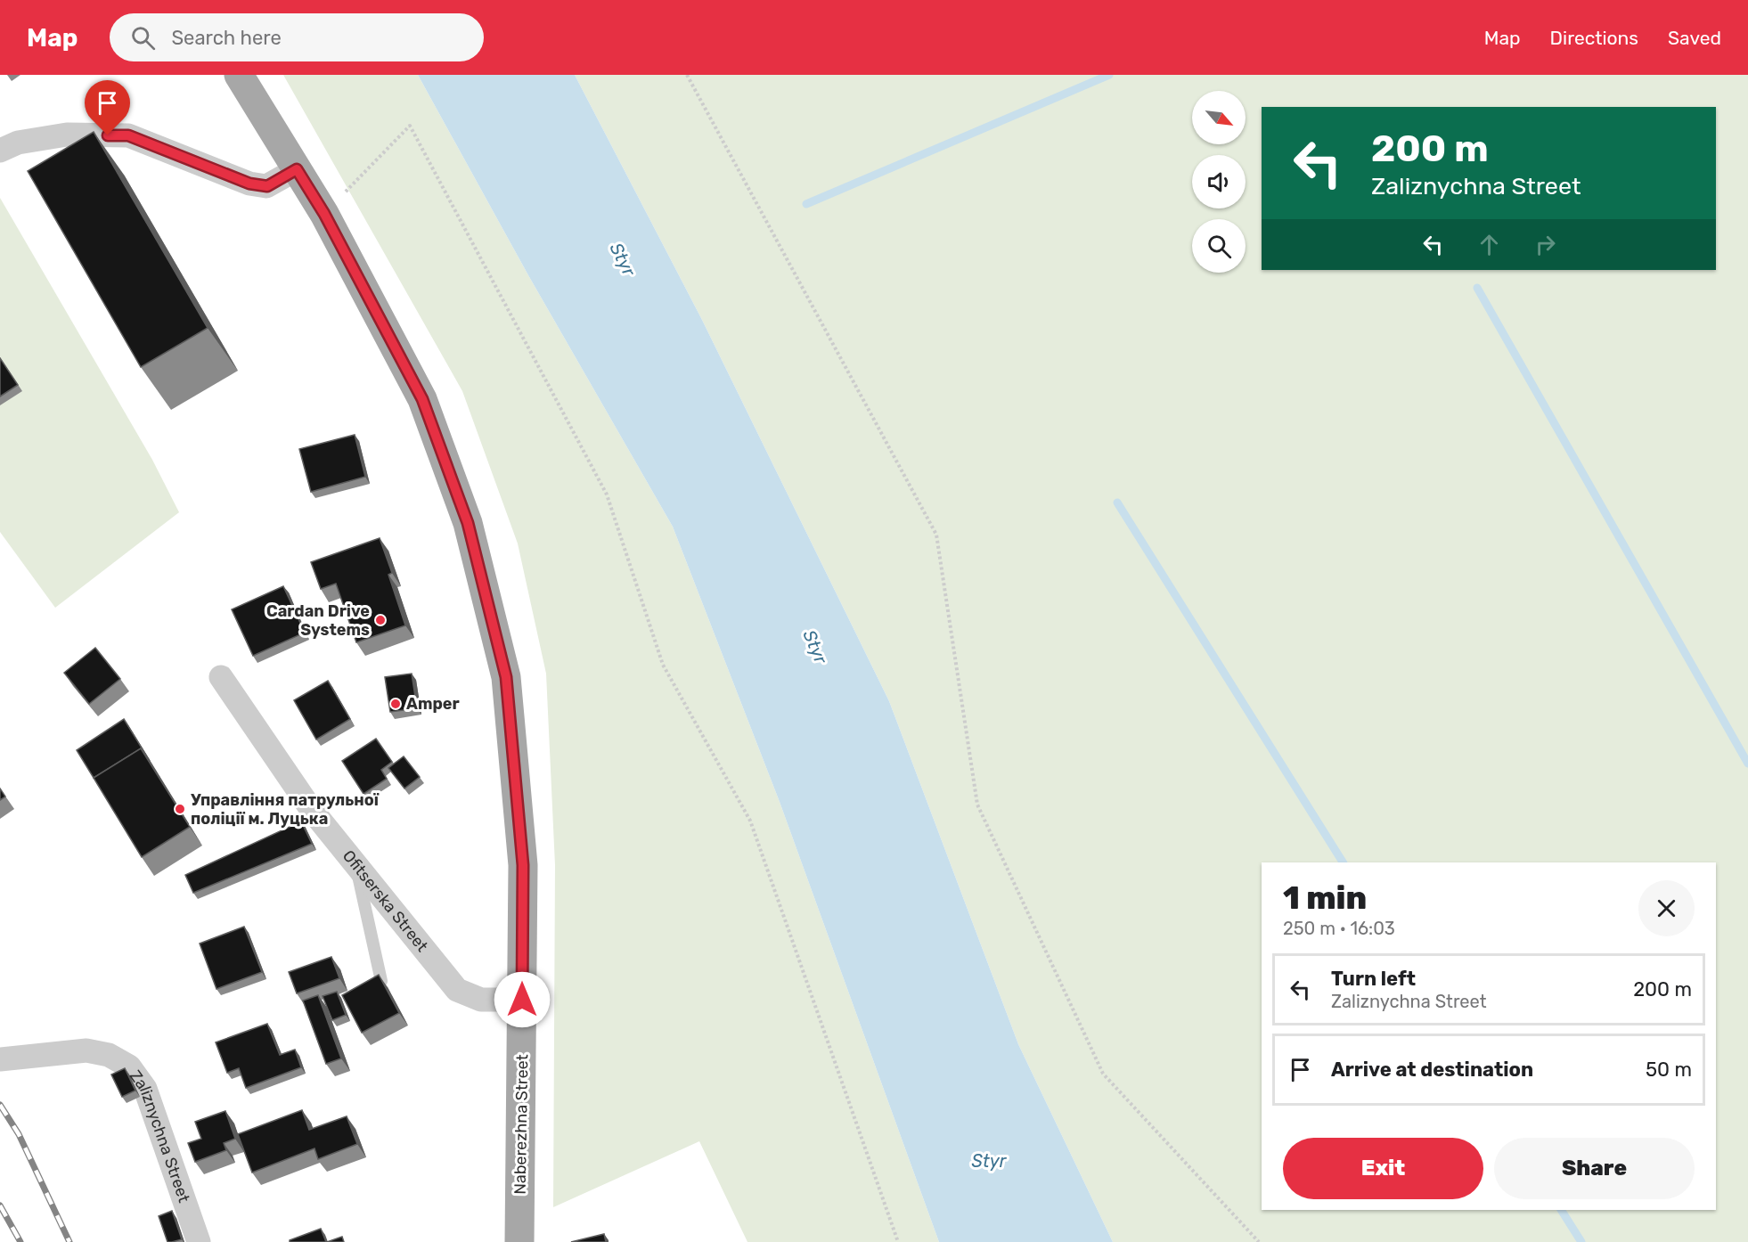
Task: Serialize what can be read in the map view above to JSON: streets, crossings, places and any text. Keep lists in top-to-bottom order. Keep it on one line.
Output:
{"streets":{"main road":["Naberezhna Street"],"street":["Ofitserska Street","Zaliznychna Street"]},"crossings":[["Ofitserska Street","Naberezhna Street"]],"water":["Styr"],"places":["Cardan Drive Systems","Amper","Управління патрульної поліції м. Луцька"],"north":"bottom right","page":{"header":"Map","search":"Search here","nav":["Map","Directions","Saved"],"turn":["200 m","Zaliznychna Street"],"heading":["1 min","250 m · 16:03"],"list":[{"name":"Turn left","note":"Zaliznychna Street","value":"200 m"},{"name":"Arrive at destination","value":"50 m"}],"buttons":["Exit","Share"]}}
